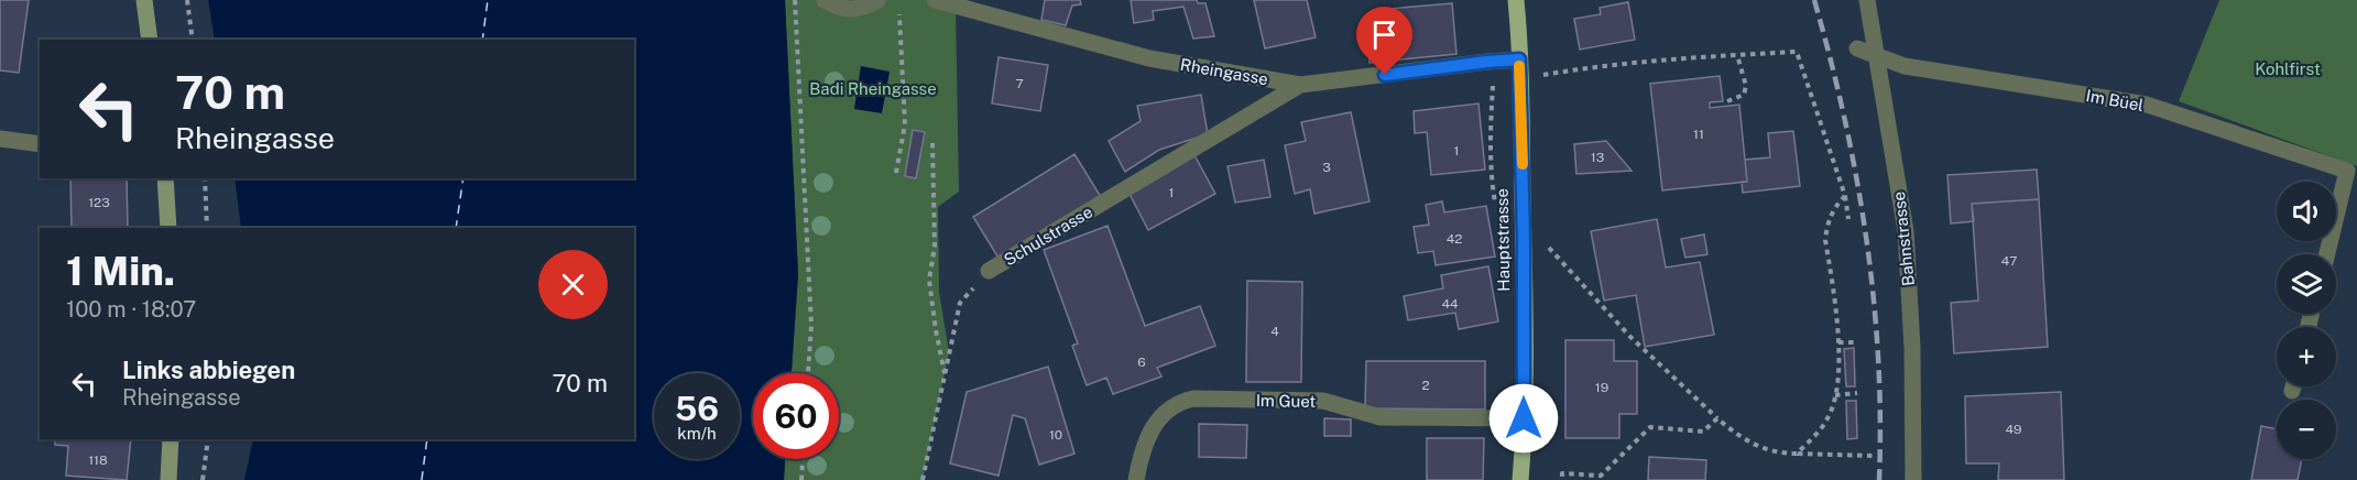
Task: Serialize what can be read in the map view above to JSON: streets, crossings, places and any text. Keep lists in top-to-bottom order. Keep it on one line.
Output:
{"streets":{"main road":["Hauptstrasse"],"street":["Rheingasse","Im Büel","Schulstrasse","Bahnstrasse","Im Guet"]},"crossings":[["Rheingasse","Schulstrasse"],["Rheingasse","Hauptstrasse"],["Im Büel","Bahnstrasse"],["Hauptstrasse","Im Guet"]],"parks":["Kohlfirst","Badi Rheingasse"],"house_numbers":["7","11","1","13","3","1","123","42","47","44","4","6","2","19","49","10","118"],"page":{"turn":["70 m","Rheingasse"],"map_buttons":["+","−"],"heading":["1 Min.","100 m · 18:07"],"list":[{"name":"Links abbiegen","note":"Rheingasse","value":"70 m"}],"speed":"56 km/h","limit":"60"}}
